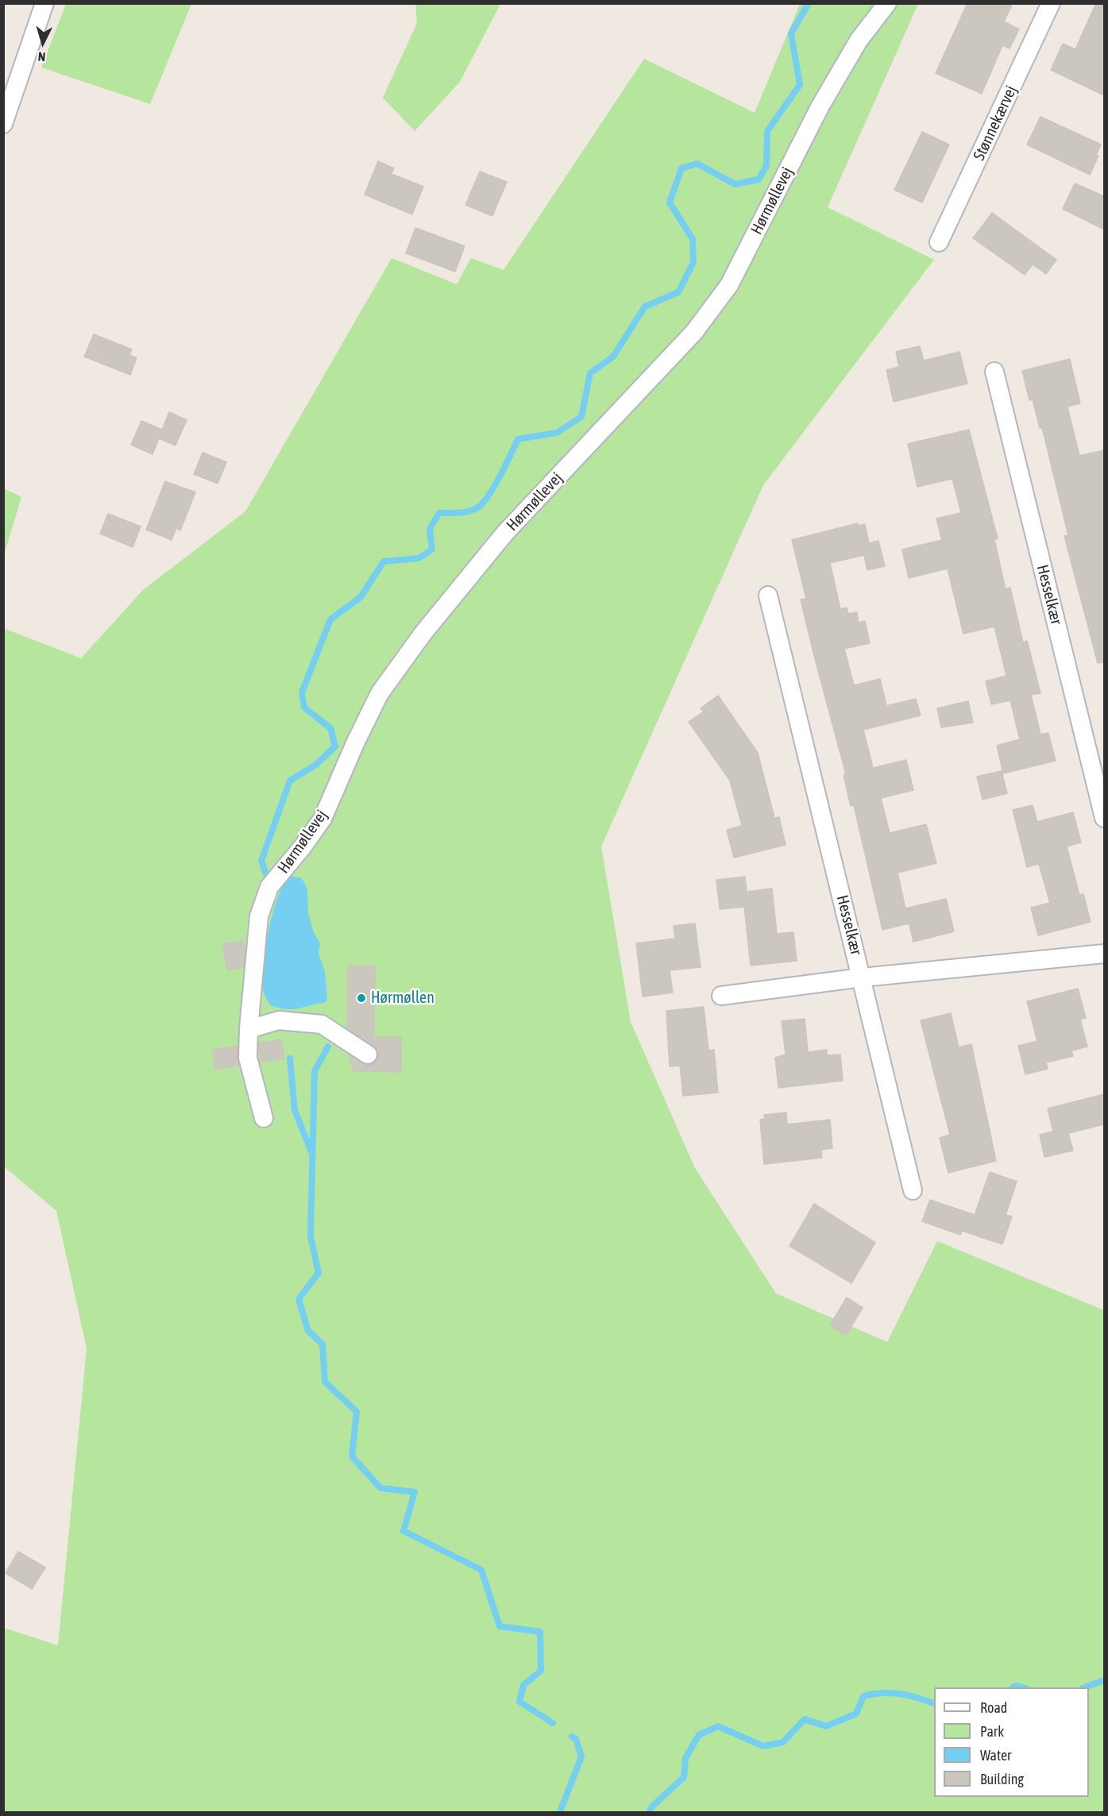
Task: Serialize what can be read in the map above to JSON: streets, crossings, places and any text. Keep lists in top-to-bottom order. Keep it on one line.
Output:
{"streets":{"street":["Stønnekærvej","Hørmøllevej","Hesselkær"]},"places":["Hørmøllen"],"legend":["Road","Park","Water","Building"],"north":"bottom"}
